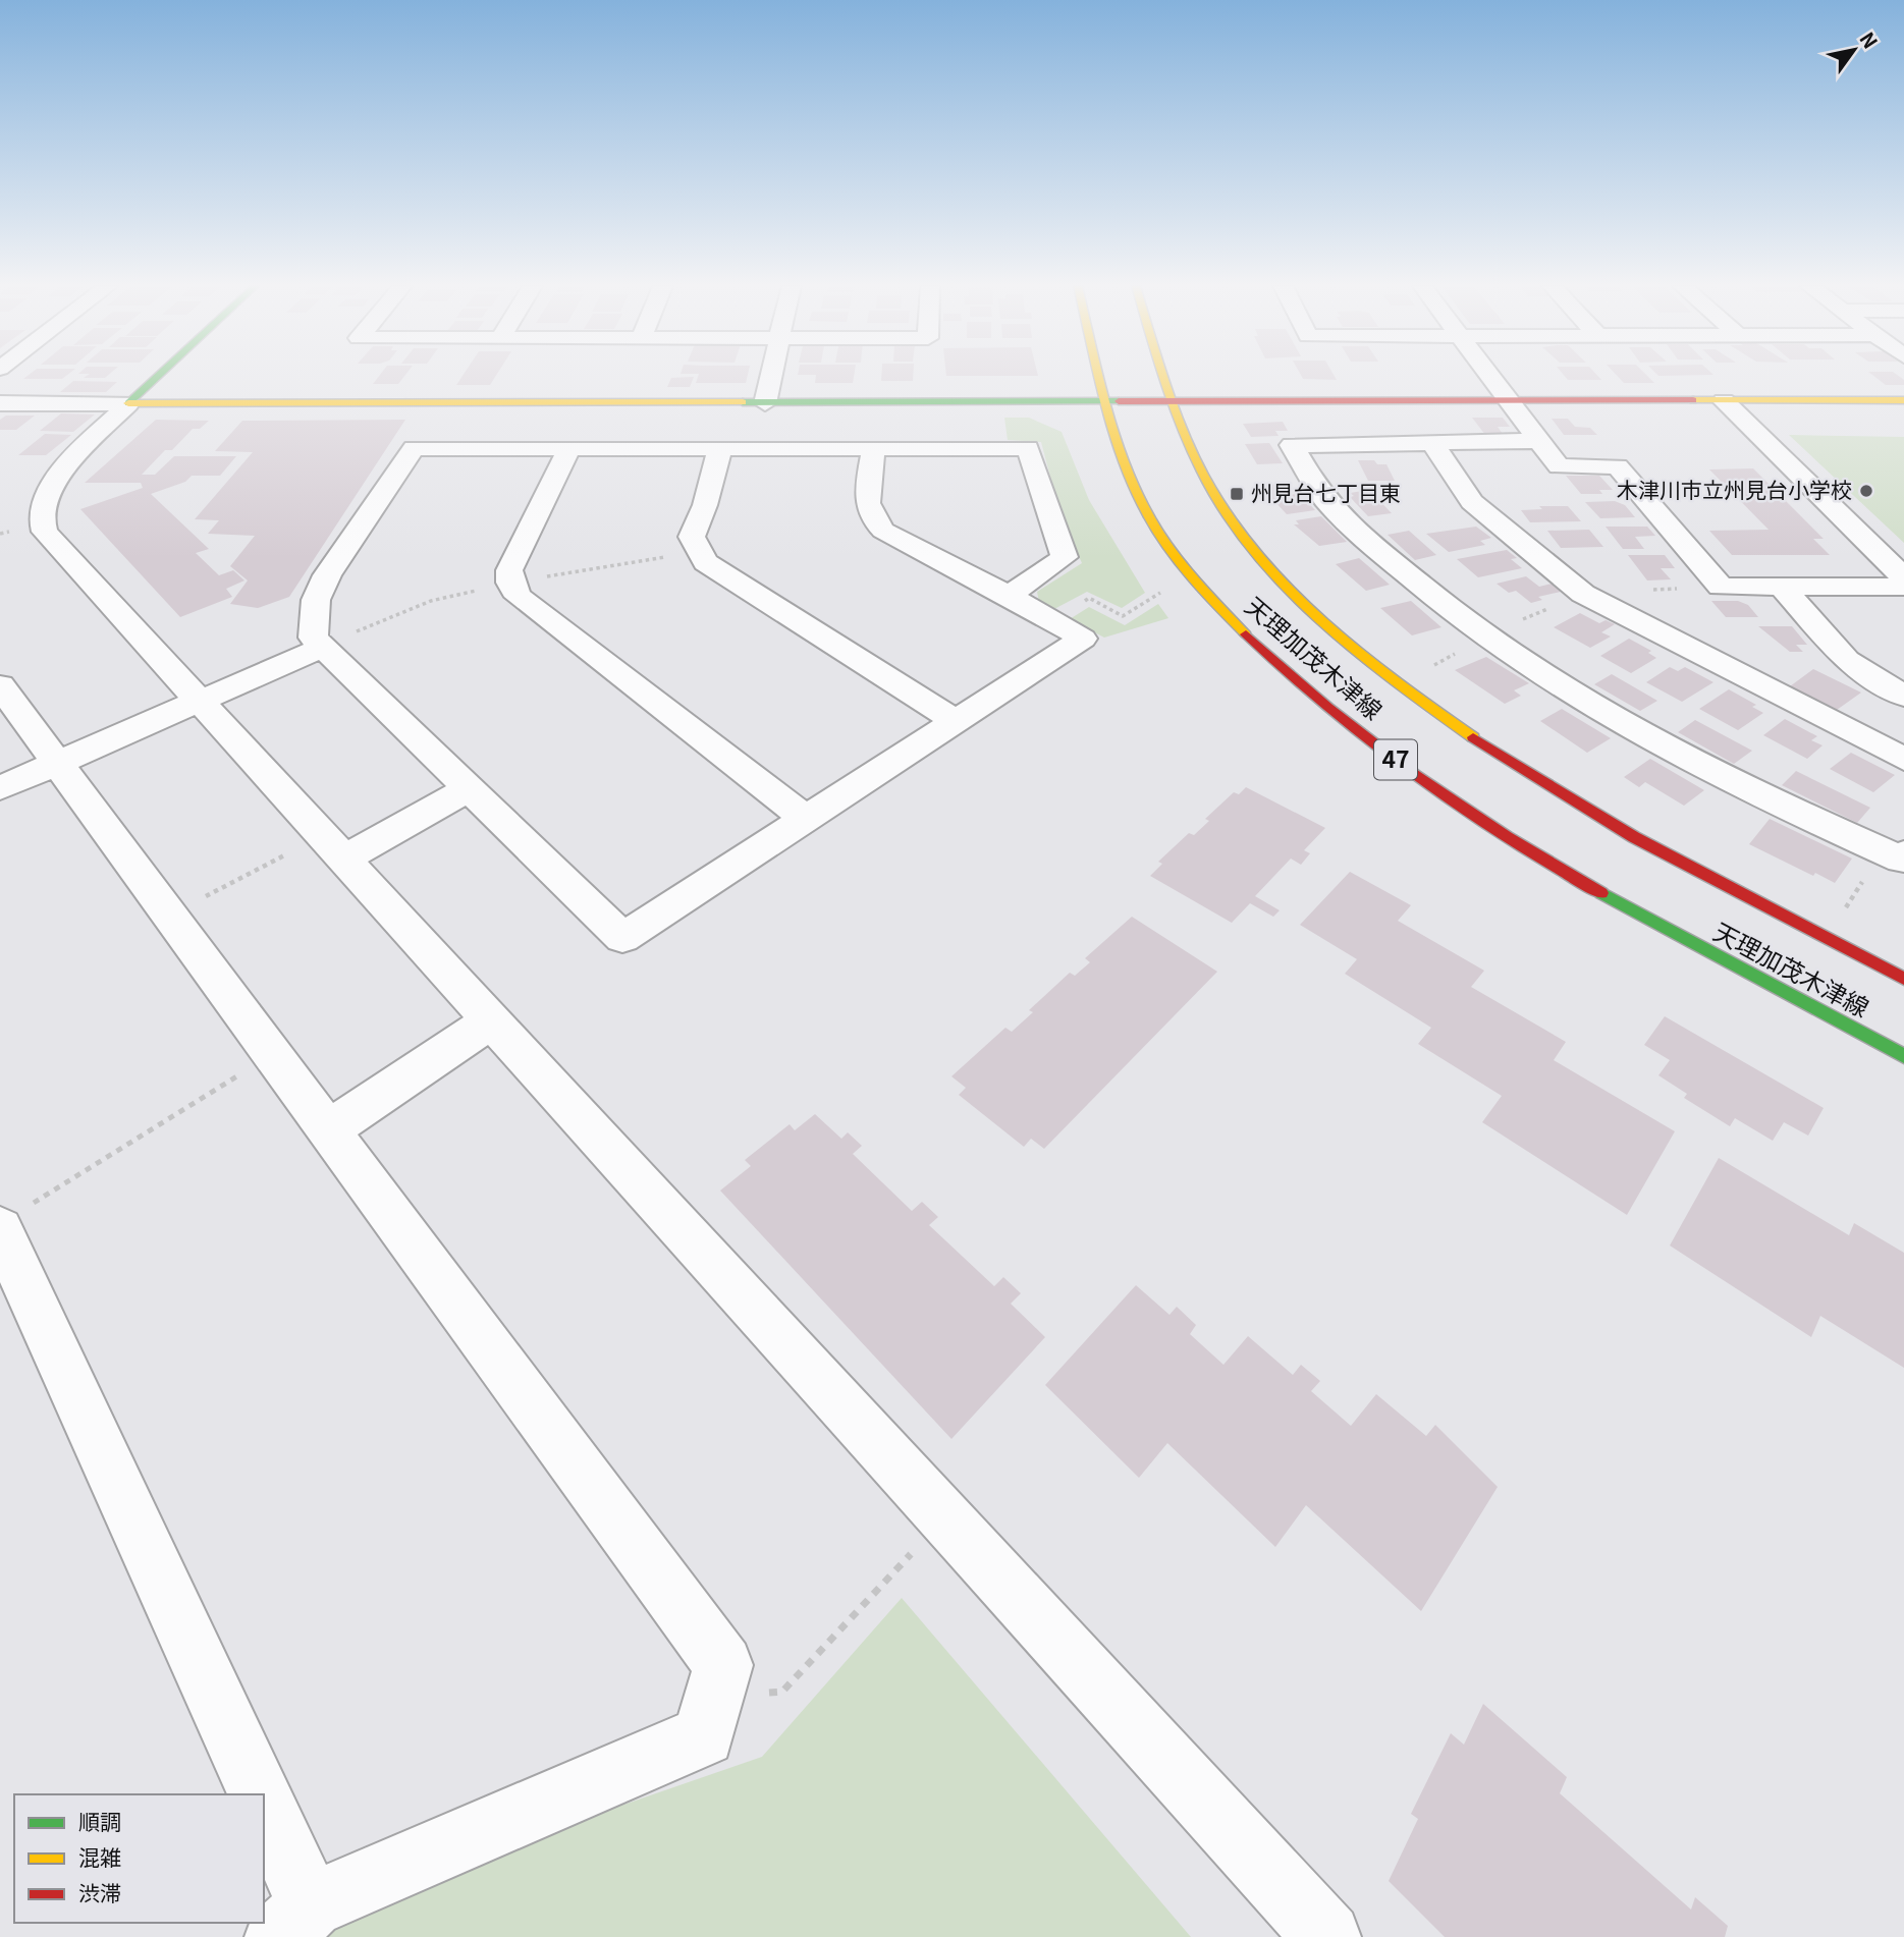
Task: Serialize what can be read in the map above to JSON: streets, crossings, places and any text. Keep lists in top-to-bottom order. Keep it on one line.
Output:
{"streets":{"main road":["天理加茂木津線","47"]},"places":{"other":["木津川市立州見台小学校"],"transit":["州見台七丁目東"]},"legend":["順調","混雑","渋滞"],"north":"top right"}
